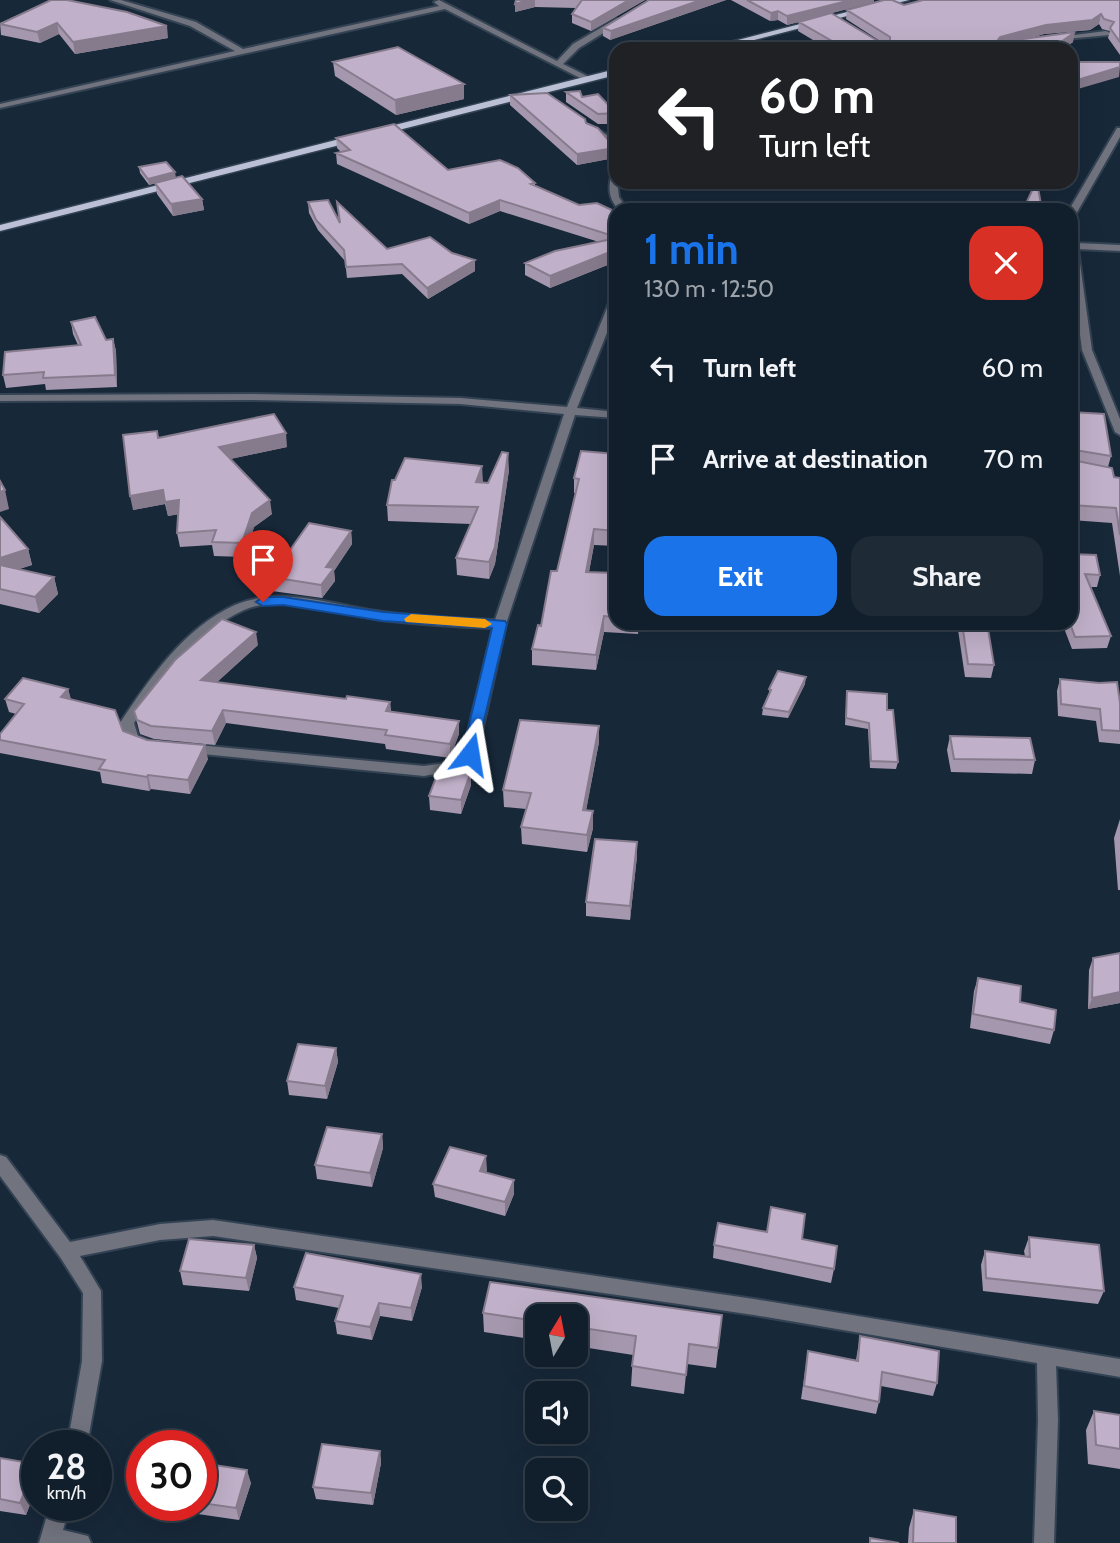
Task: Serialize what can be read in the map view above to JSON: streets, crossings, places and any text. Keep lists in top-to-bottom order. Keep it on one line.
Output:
{"north":"top","page":{"turn":["60 m","Turn left"],"heading":["1 min","130 m · 12:50"],"list":[{"name":"Turn left","value":"60 m"},{"name":"Arrive at destination","value":"70 m"}],"buttons":["Exit","Share"],"speed":"28 km/h","limit":"30"}}
